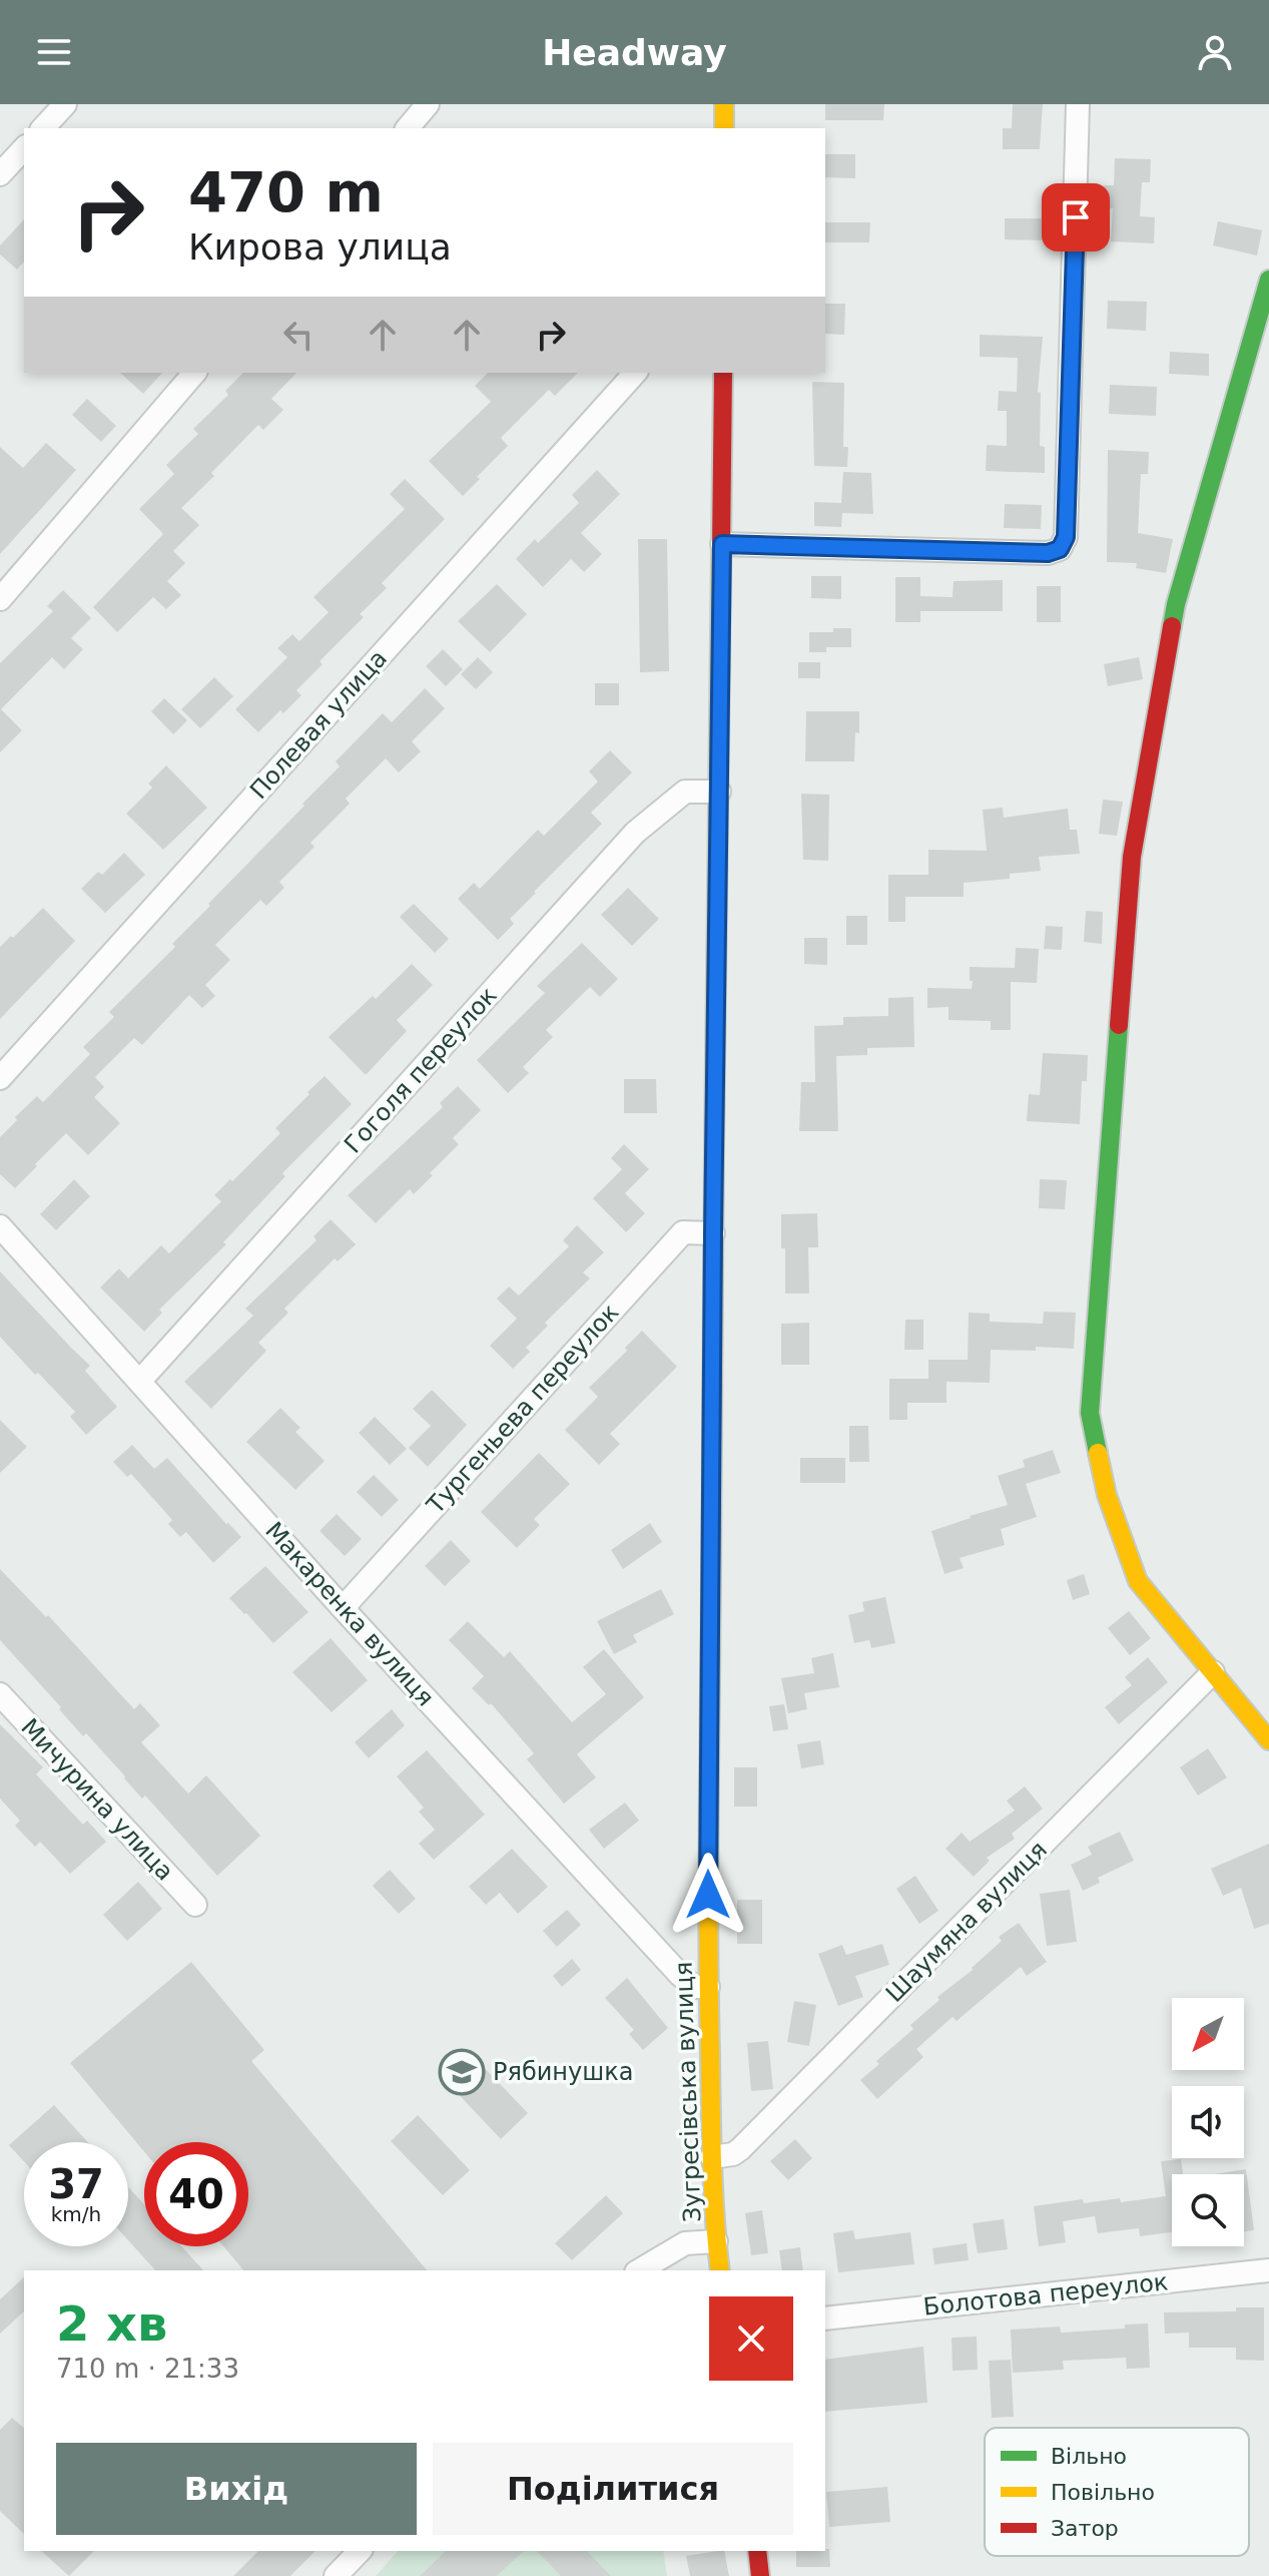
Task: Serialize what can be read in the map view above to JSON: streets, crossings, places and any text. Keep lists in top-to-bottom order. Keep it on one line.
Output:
{"streets":{"street":["Полевая улица","Гоголя переулок","Тургеньева переулок","Макаренка вулиця","Мичурина улица","Шаумяна вулиця","Зугресівська вулиця","Болотова переулок"]},"crossings":[["Гоголя переулок","Макаренка вулиця"],["Гоголя переулок","Зугресівська вулиця"],["Тургеньева переулок","Макаренка вулиця"],["Тургеньева переулок","Зугресівська вулиця"],["Макаренка вулиця","Зугресівська вулиця"],["Шаумяна вулиця","Зугресівська вулиця"]],"places":{"school or university":["Рябинушка"]},"legend":["Вільно","Повільно","Затор"],"north":"bottom left","page":{"header":"Headway","turn":["470 m","Кирова улица"],"speed":"37 km/h","limit":"40","heading":["2 хв","710 m · 21:33"],"buttons":["Вихід","Поділитися"]}}
